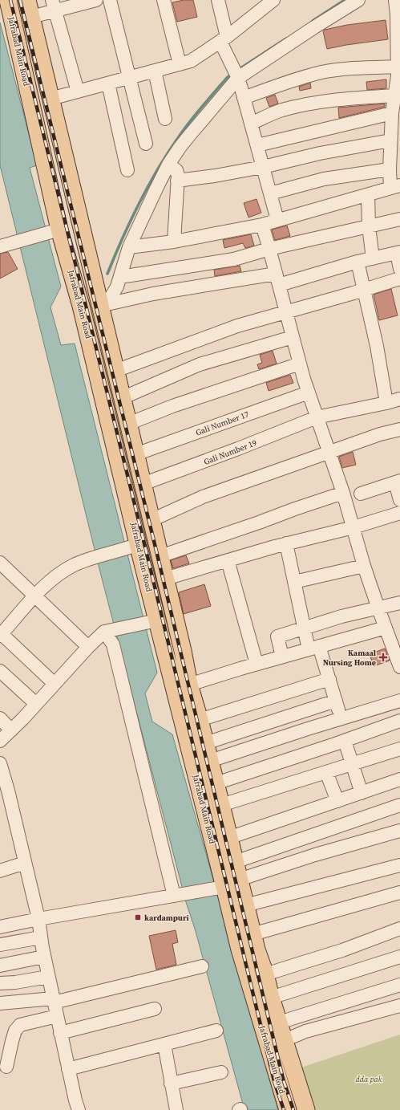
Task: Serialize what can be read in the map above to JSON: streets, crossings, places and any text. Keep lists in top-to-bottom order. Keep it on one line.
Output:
{"streets":{"main road":["Jafrabad Main Road"],"street":["Gali Number 17","Gali Number 19"]},"crossings":[["Jafrabad Main Road","Gali Number 17"],["Jafrabad Main Road","Gali Number 19"]],"parks":["dda pak"],"places":{"health":["Kamaal Nursing Home"],"transit":["kardampuri"]}}
